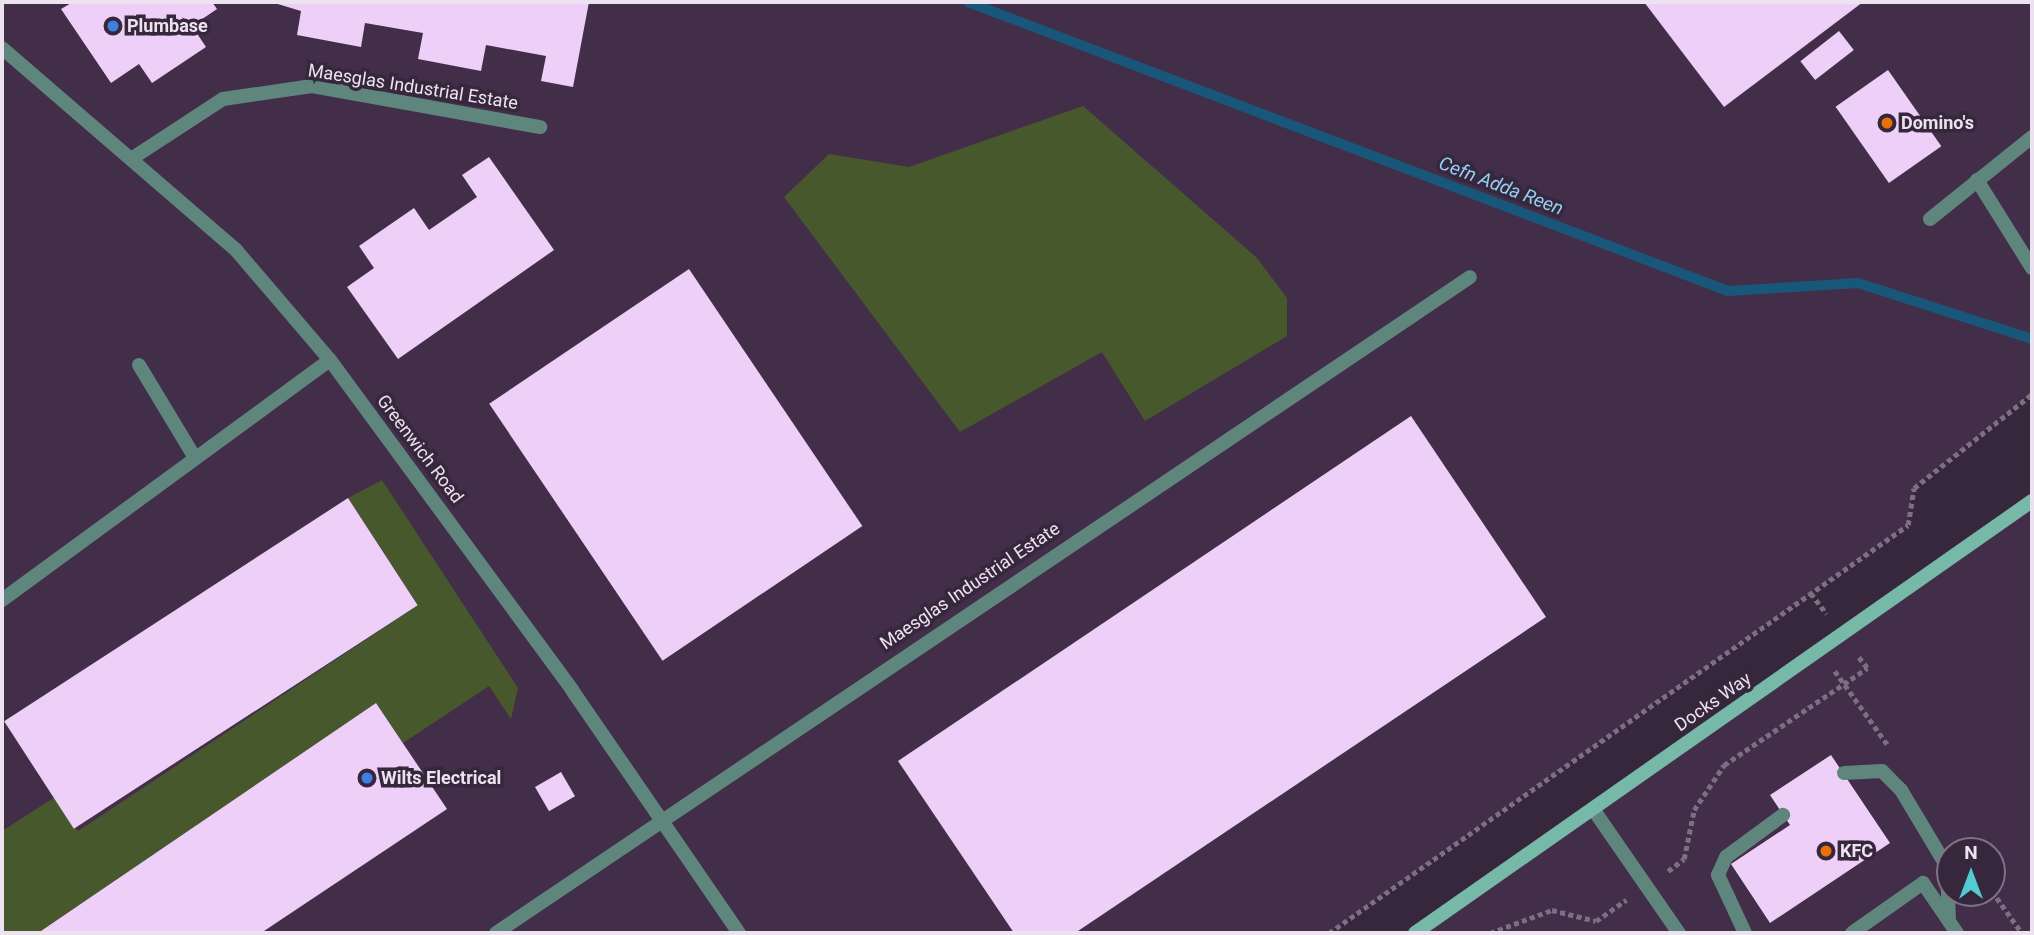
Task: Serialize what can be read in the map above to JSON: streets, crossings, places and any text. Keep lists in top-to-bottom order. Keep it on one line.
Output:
{"streets":{"street":["Maesglas Industrial Estate","Greenwich Road","Docks Way"]},"crossings":[["Maesglas Industrial Estate","Greenwich Road"]],"water":["Cefn Adda Reen"],"places":["Plumbase","Domino's","Wilts Electrical","KFC"],"north":"top"}
